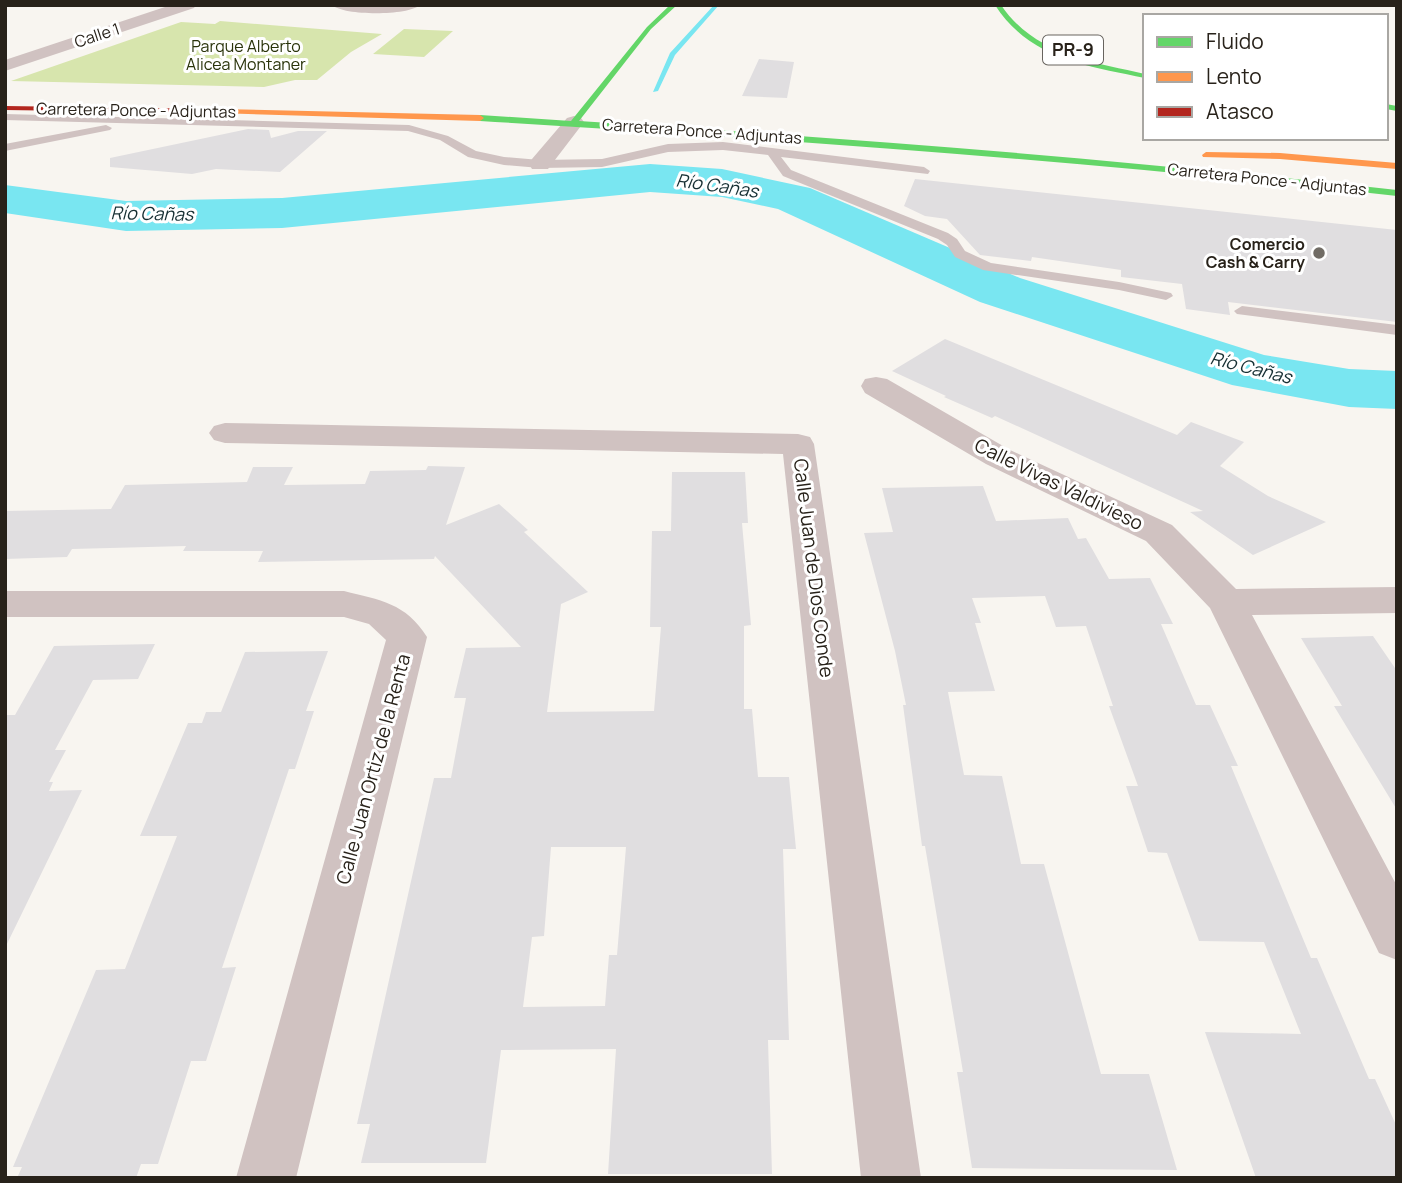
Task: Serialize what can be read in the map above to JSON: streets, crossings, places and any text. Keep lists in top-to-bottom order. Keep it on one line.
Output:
{"streets":{"main road":["PR-9","Carretera Ponce - Adjuntas"],"street":["Calle 1","Calle Vivas Valdivieso","Calle Juan de Dios Conde","Calle Juan Ortiz de la Renta"]},"water":["Río Cañas"],"parks":["Parque Alberto Alicea Montaner"],"places":["Comercio Cash & Carry"],"legend":["Fluido","Lento","Atasco"]}
